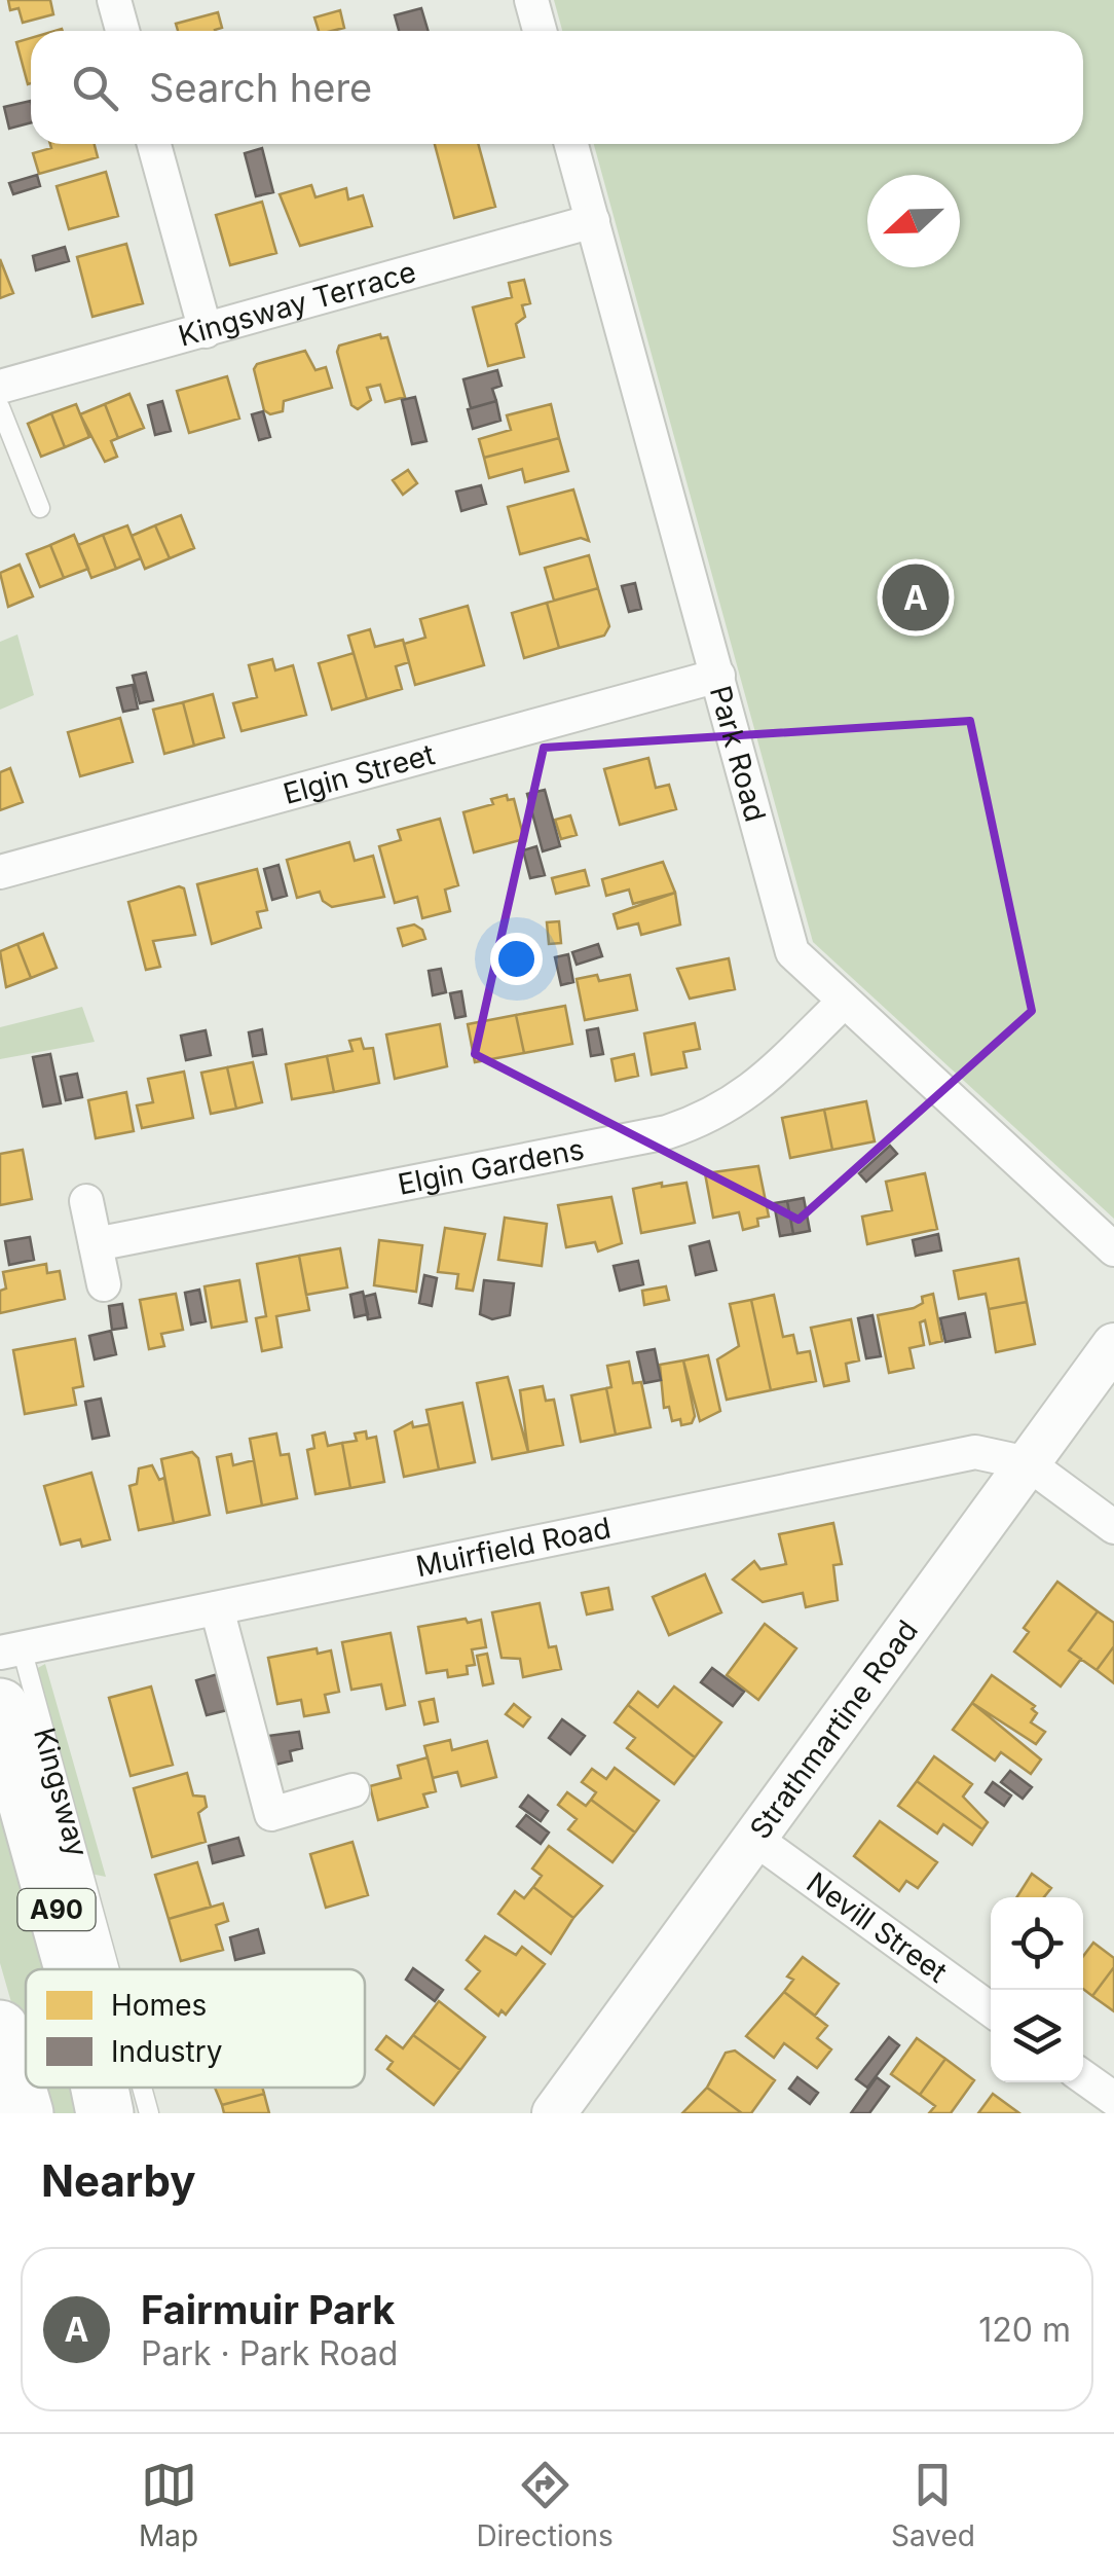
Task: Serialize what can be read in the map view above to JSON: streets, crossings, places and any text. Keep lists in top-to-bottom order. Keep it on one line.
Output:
{"streets":{"highway":["Kingsway","A90"],"street":["Kingsway Terrace","Park Road","Elgin Street","Elgin Gardens","Muirfield Road","Strathmartine Road","Nevill Street"]},"crossings":[["Kingsway Terrace","Park Road"],["Park Road","Elgin Street"],["Park Road","Elgin Gardens"],["Muirfield Road","Strathmartine Road"],["Muirfield Road","Kingsway"],["Strathmartine Road","Nevill Street"]],"legend":["Homes","Industry"],"north":"left","page":{"search":"Search here","pins":"A","heading":"Nearby","list":[{"mark":"A","name":"Fairmuir Park","note":"Park · Park Road","value":"120 m"}],"nav":["Map","Directions","Saved"]}}
